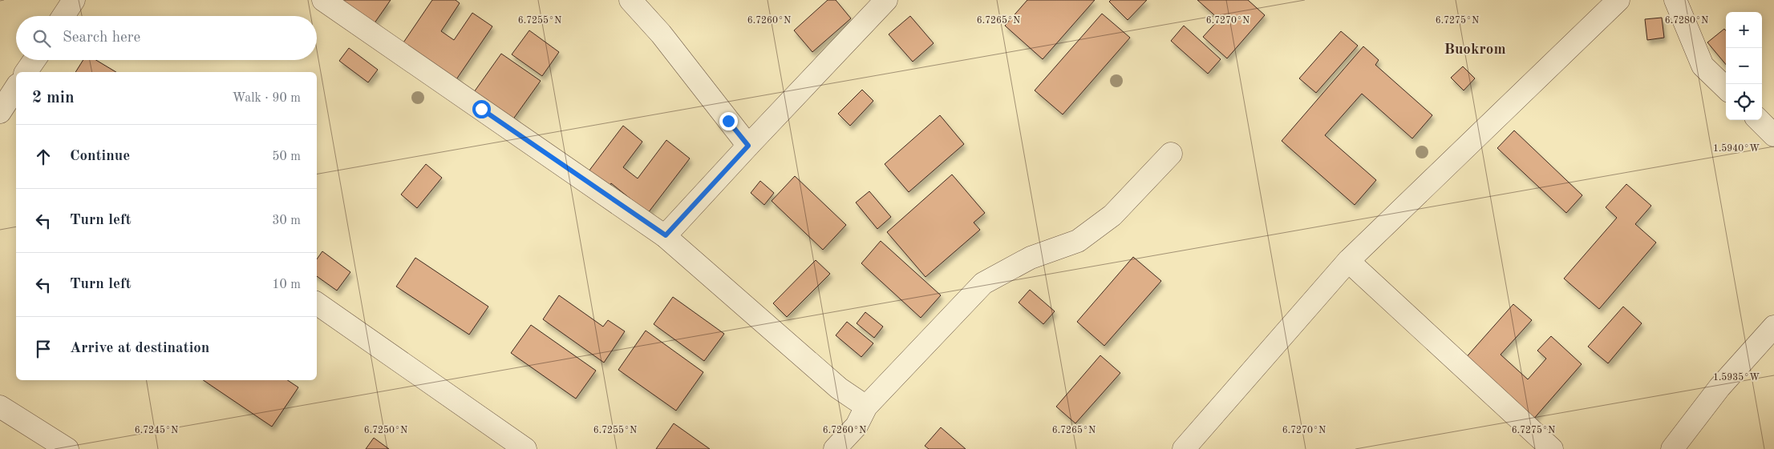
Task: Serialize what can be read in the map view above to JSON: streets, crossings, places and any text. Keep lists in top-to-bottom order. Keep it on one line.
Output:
{"districts":["Buokrom"],"page":{"map_buttons":["+","−"],"search":"Search here","heading":["2 min","Walk · 90 m"],"list":[["Continue","50 m"],["Turn left","30 m"],["Turn left","10 m"],"Arrive at destination"]},"coordinates":["6.7260°N","6.7265°N","6.7255°N","6.7270°N","6.7275°N","6.7280°N","1.5940°W","1.5935°W","6.7245°N","6.7250°N"]}
